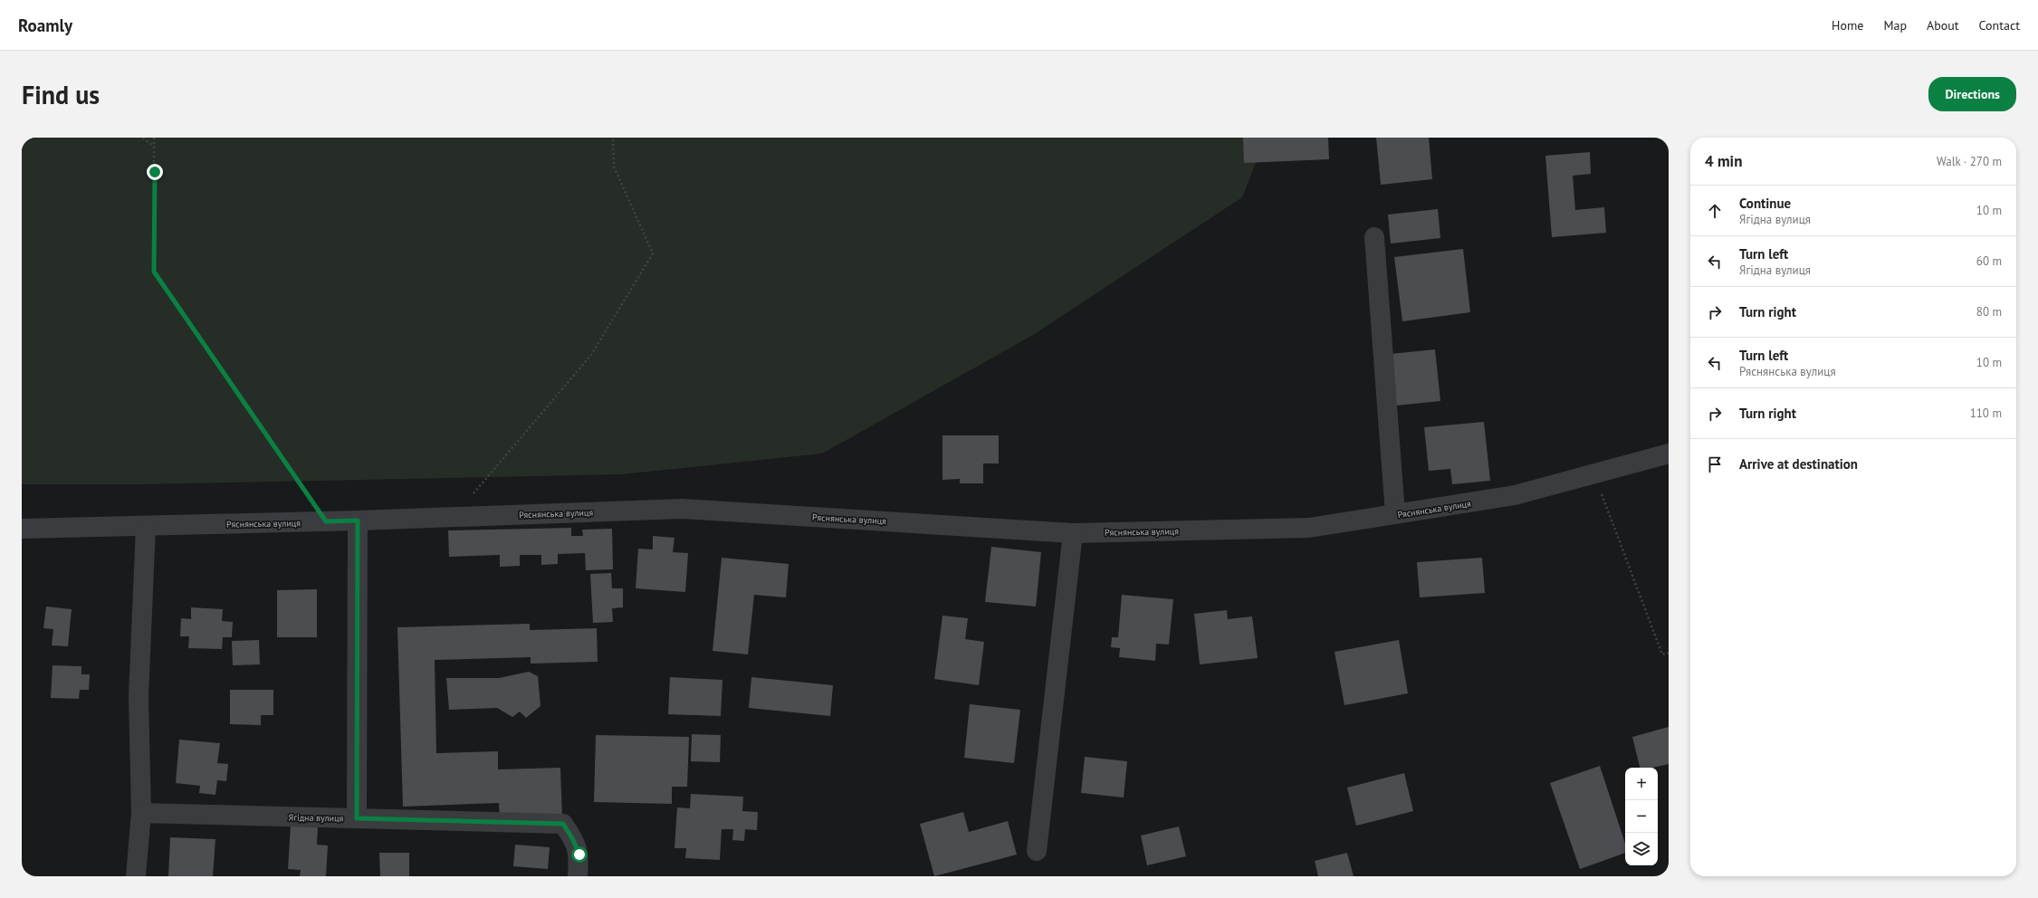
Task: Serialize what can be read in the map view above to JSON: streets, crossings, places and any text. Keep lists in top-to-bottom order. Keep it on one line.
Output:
{"streets":{"street":["Ряснянська вулиця","Ягідна вулиця"]},"page":{"header":"Roamly","nav":["Home","Map","About","Contact"],"buttons":"Directions","title":"Find us","heading":["4 min","Walk · 270 m"],"list":[["Continue","Ягідна вулиця","10 m"],["Turn left","Ягідна вулиця","60 m"],["Turn right","80 m"],["Turn left","Ряснянська вулиця","10 m"],["Turn right","110 m"],"Arrive at destination"],"map_buttons":["+","−"]}}
